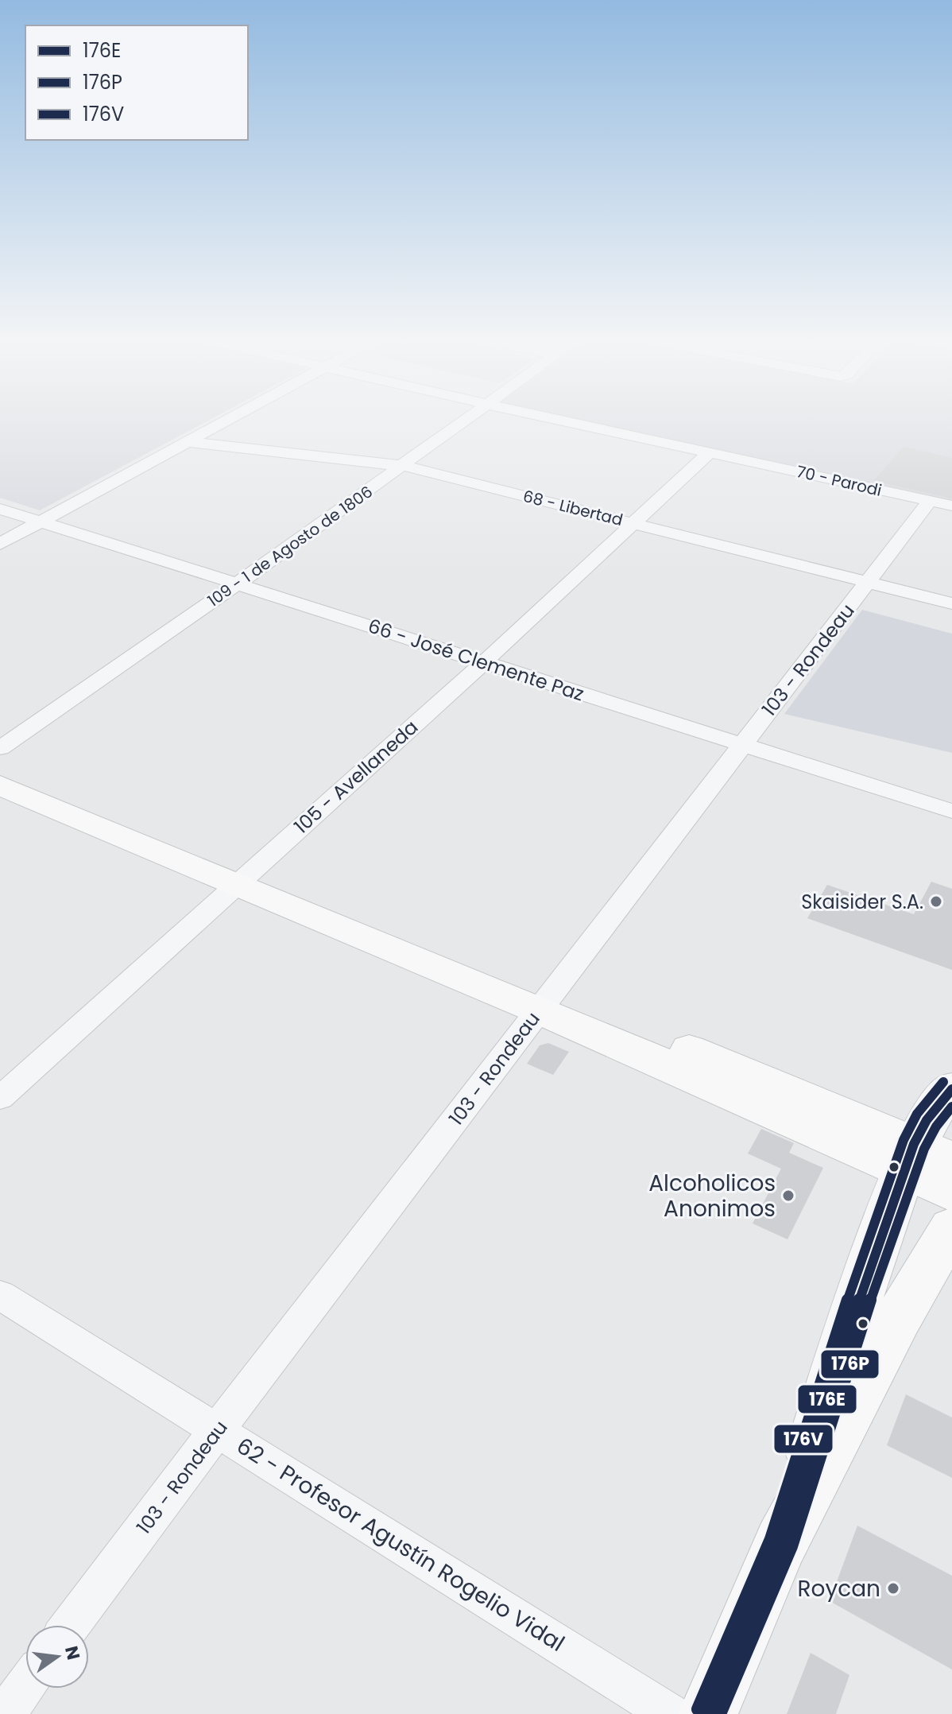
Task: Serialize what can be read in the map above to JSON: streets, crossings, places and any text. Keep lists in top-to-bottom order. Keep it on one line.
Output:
{"streets":{"street":["70 - Parodi","68 - Libertad","109 - 1 de Agosto de 1806","66 - José Clemente Paz","103 - Rondeau","105 - Avellaneda","62 - Profesor Agustín Rogelio Vidal"]},"crossings":[["70 - Parodi","103 - Rondeau"],["70 - Parodi","105 - Avellaneda"],["68 - Libertad","109 - 1 de Agosto de 1806"],["68 - Libertad","103 - Rondeau"],["68 - Libertad","105 - Avellaneda"],["109 - 1 de Agosto de 1806","66 - José Clemente Paz"],["66 - José Clemente Paz","103 - Rondeau"],["66 - José Clemente Paz","105 - Avellaneda"],["103 - Rondeau","62 - Profesor Agustín Rogelio Vidal"]],"places":["Skaisider S.A.","Alcoholicos Anonimos","Roycan"],"lines":["transit line 176V","transit line 176E","transit line 176P"],"legend":["176E","176P","176V"],"north":"right"}
